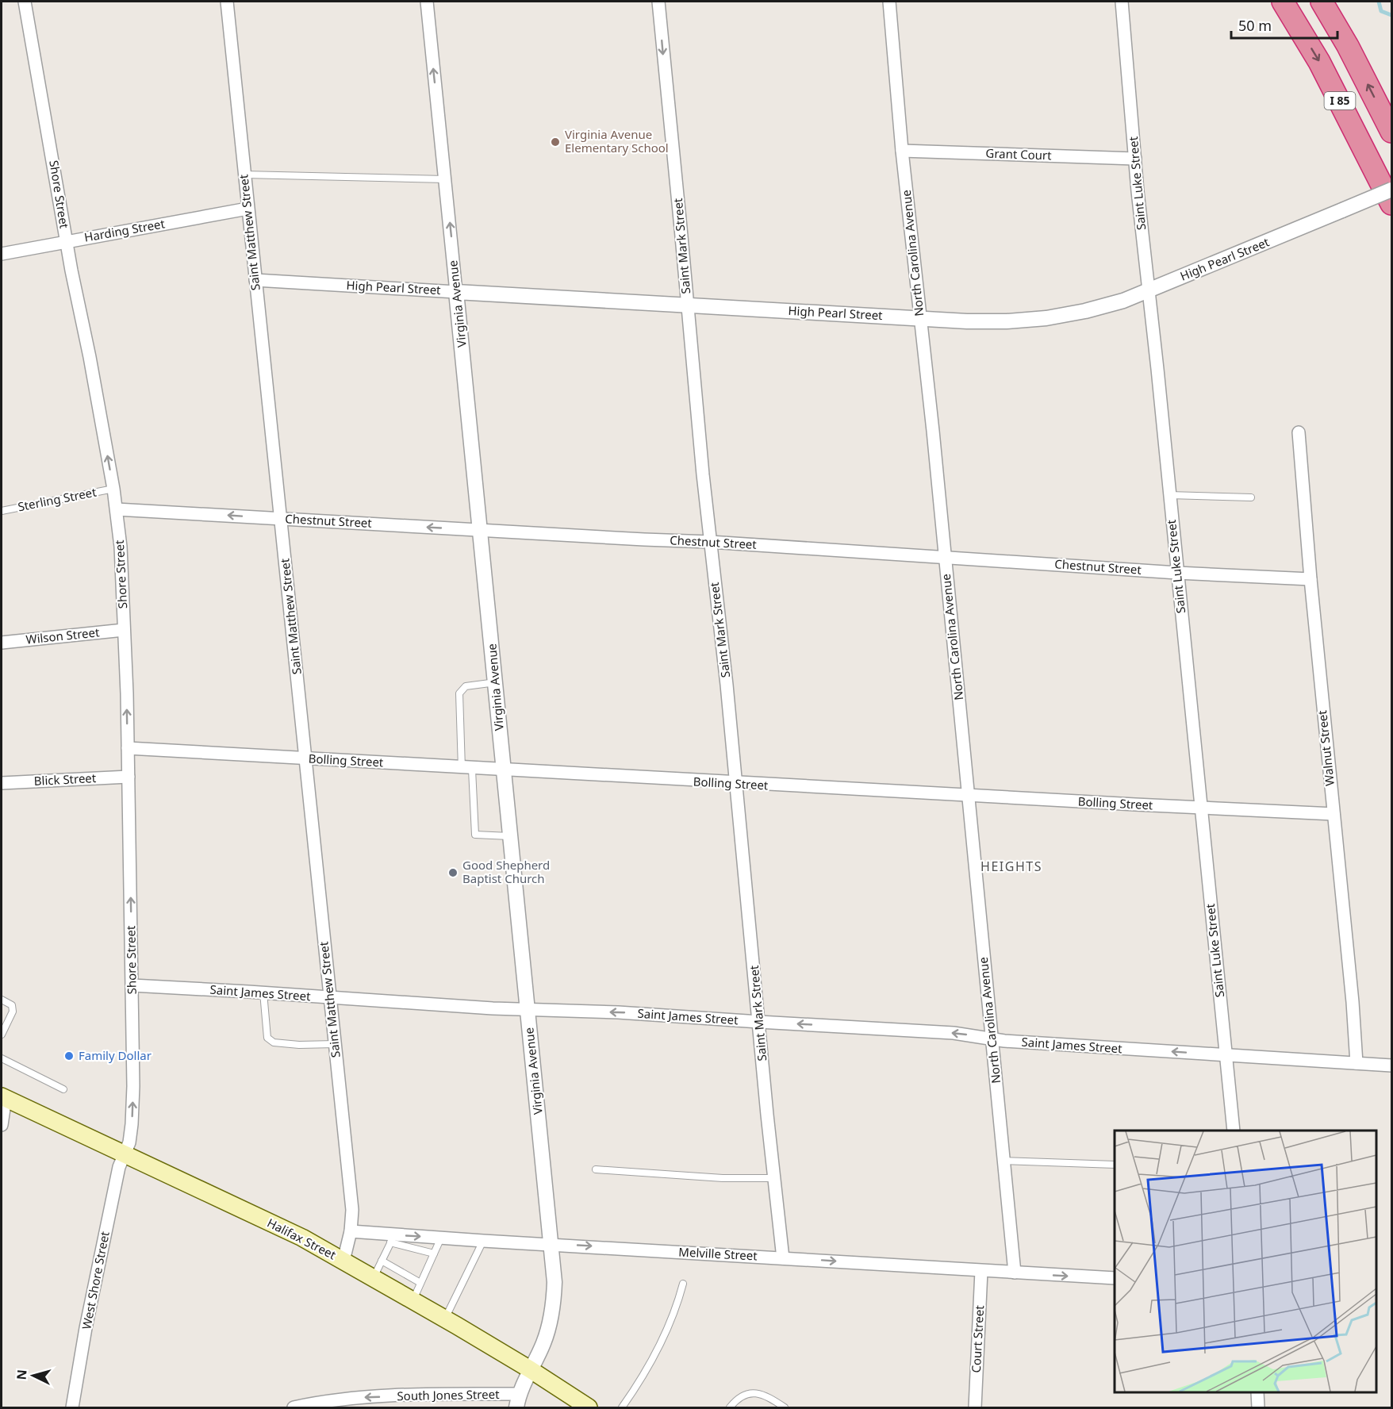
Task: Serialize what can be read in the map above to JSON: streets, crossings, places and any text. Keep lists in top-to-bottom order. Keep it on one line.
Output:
{"streets":{"highway":["I 85"],"main road":["Halifax Street"],"street":["Grant Court","Saint Luke Street","Shore Street","Harding Street","Saint Matthew Street","Saint Mark Street","North Carolina Avenue","High Pearl Street","Virginia Avenue","Chestnut Street","Wilson Street","Walnut Street","Bolling Street","Blick Street","Saint James Street","Melville Street","West Shore Street","Court Street","South Jones Street"],"lane":["Sterling Street"]},"crossings":[["Grant Court","Saint Luke Street"],["Grant Court","North Carolina Avenue"],["Saint Luke Street","High Pearl Street"],["Saint Luke Street","Chestnut Street"],["Saint Luke Street","Bolling Street"],["Saint Luke Street","Saint James Street"],["Shore Street","Harding Street"],["Shore Street","Sterling Street"],["Shore Street","Chestnut Street"],["Shore Street","Wilson Street"],["Shore Street","Bolling Street"],["Shore Street","Blick Street"],["Shore Street","Saint James Street"],["Shore Street","Halifax Street"],["Shore Street","West Shore Street"],["Harding Street","Saint Matthew Street"],["Saint Matthew Street","High Pearl Street"],["Saint Matthew Street","Chestnut Street"],["Saint Matthew Street","Bolling Street"],["Saint Matthew Street","Saint James Street"],["Saint Matthew Street","Melville Street"],["Saint Mark Street","High Pearl Street"],["Saint Mark Street","Chestnut Street"],["Saint Mark Street","Bolling Street"],["Saint Mark Street","Saint James Street"],["Saint Mark Street","Melville Street"],["North Carolina Avenue","High Pearl Street"],["North Carolina Avenue","Chestnut Street"],["North Carolina Avenue","Bolling Street"],["North Carolina Avenue","Saint James Street"],["North Carolina Avenue","Melville Street"],["High Pearl Street","Virginia Avenue"],["Virginia Avenue","Chestnut Street"],["Virginia Avenue","Bolling Street"],["Virginia Avenue","Saint James Street"],["Virginia Avenue","Halifax Street"],["Virginia Avenue","Melville Street"],["Virginia Avenue","South Jones Street"],["Chestnut Street","Walnut Street"],["Walnut Street","Bolling Street"],["Walnut Street","Saint James Street"],["Halifax Street","West Shore Street"],["Melville Street","Court Street"]],"one_way":["Shore Street","Saint James Street","Melville Street","South Jones Street"],"districts":["HEIGHTS"],"places":["Virginia Avenue Elementary School","Good Shepherd Baptist Church","Family Dollar"],"scale_bar":"50 m","north":"left"}
